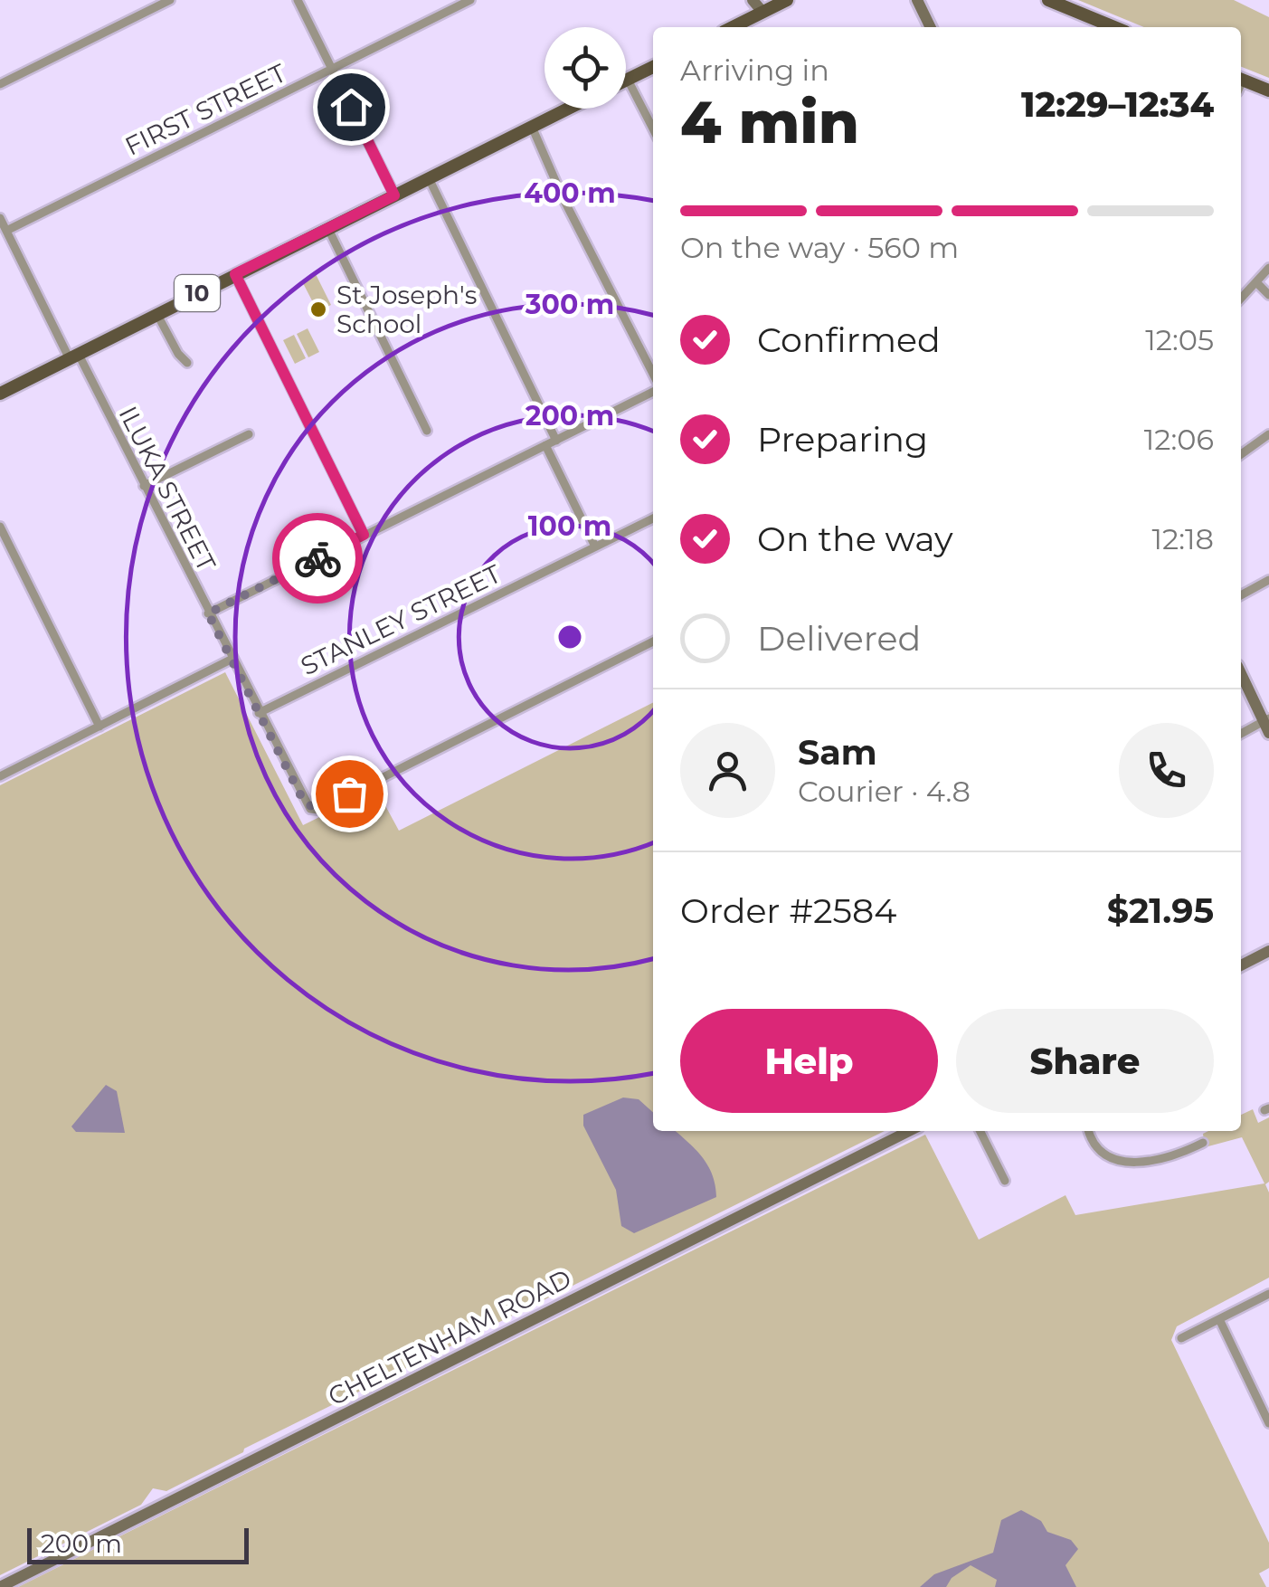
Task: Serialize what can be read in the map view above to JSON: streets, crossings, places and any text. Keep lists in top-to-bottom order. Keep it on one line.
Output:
{"streets":{"main road":["10"],"street":["FIRST STREET","ILUKA STREET","STANLEY STREET","CHELTENHAM ROAD"]},"crossings":[["FIRST STREET","ILUKA STREET"],["10","ILUKA STREET"],["ILUKA STREET","STANLEY STREET"]],"places":["St Joseph's School"],"scale_bar":"200 m","page":{"heading":["4 min","Arriving in","12:29–12:34"],"panel":["Sam","Courier · 4.8","Order #2584","$21.95"],"bar":"On the way · 560 m","list":[["Confirmed","12:05"],["Preparing","12:06"],["On the way","12:18"],"Delivered"],"buttons":["Help","Share"],"scale":"200 m"},"rings":["400 m","300 m","200 m","100 m"]}
